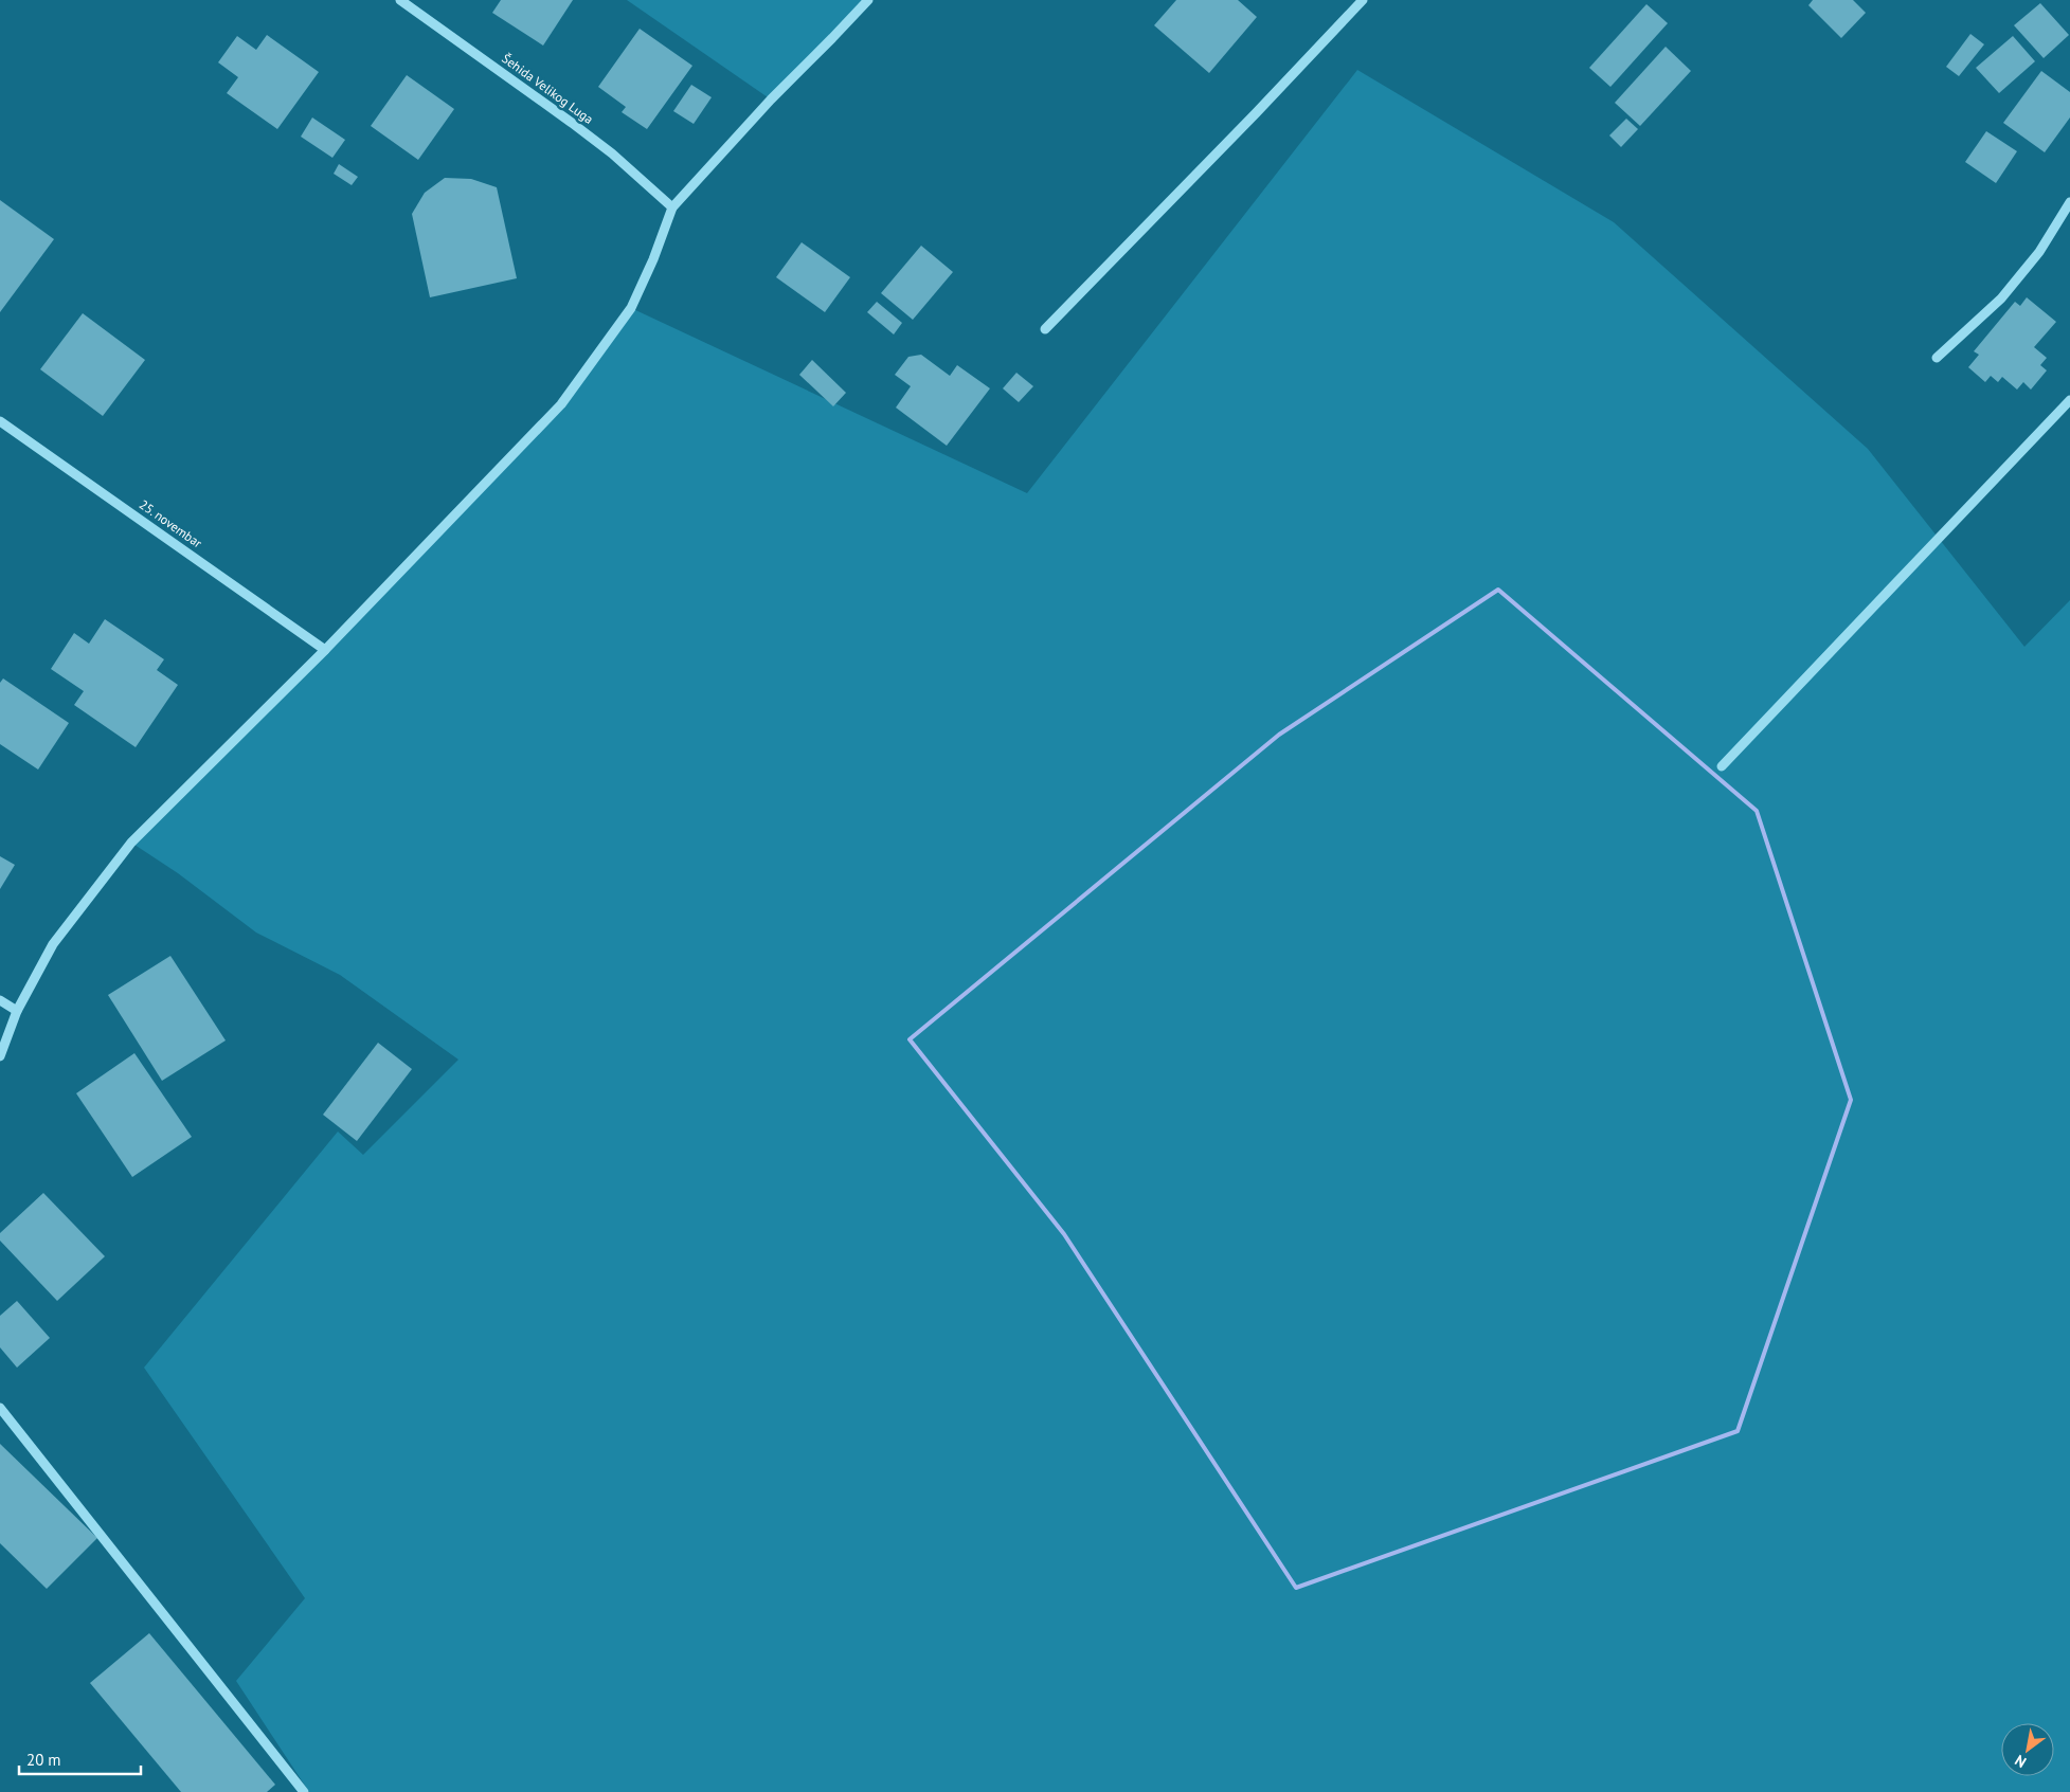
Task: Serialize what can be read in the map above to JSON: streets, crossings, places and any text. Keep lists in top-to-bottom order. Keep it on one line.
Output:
{"streets":{"street":["Šehida Velikog Luga","25. novembar"]},"scale_bar":"20 m","north":"bottom left"}
